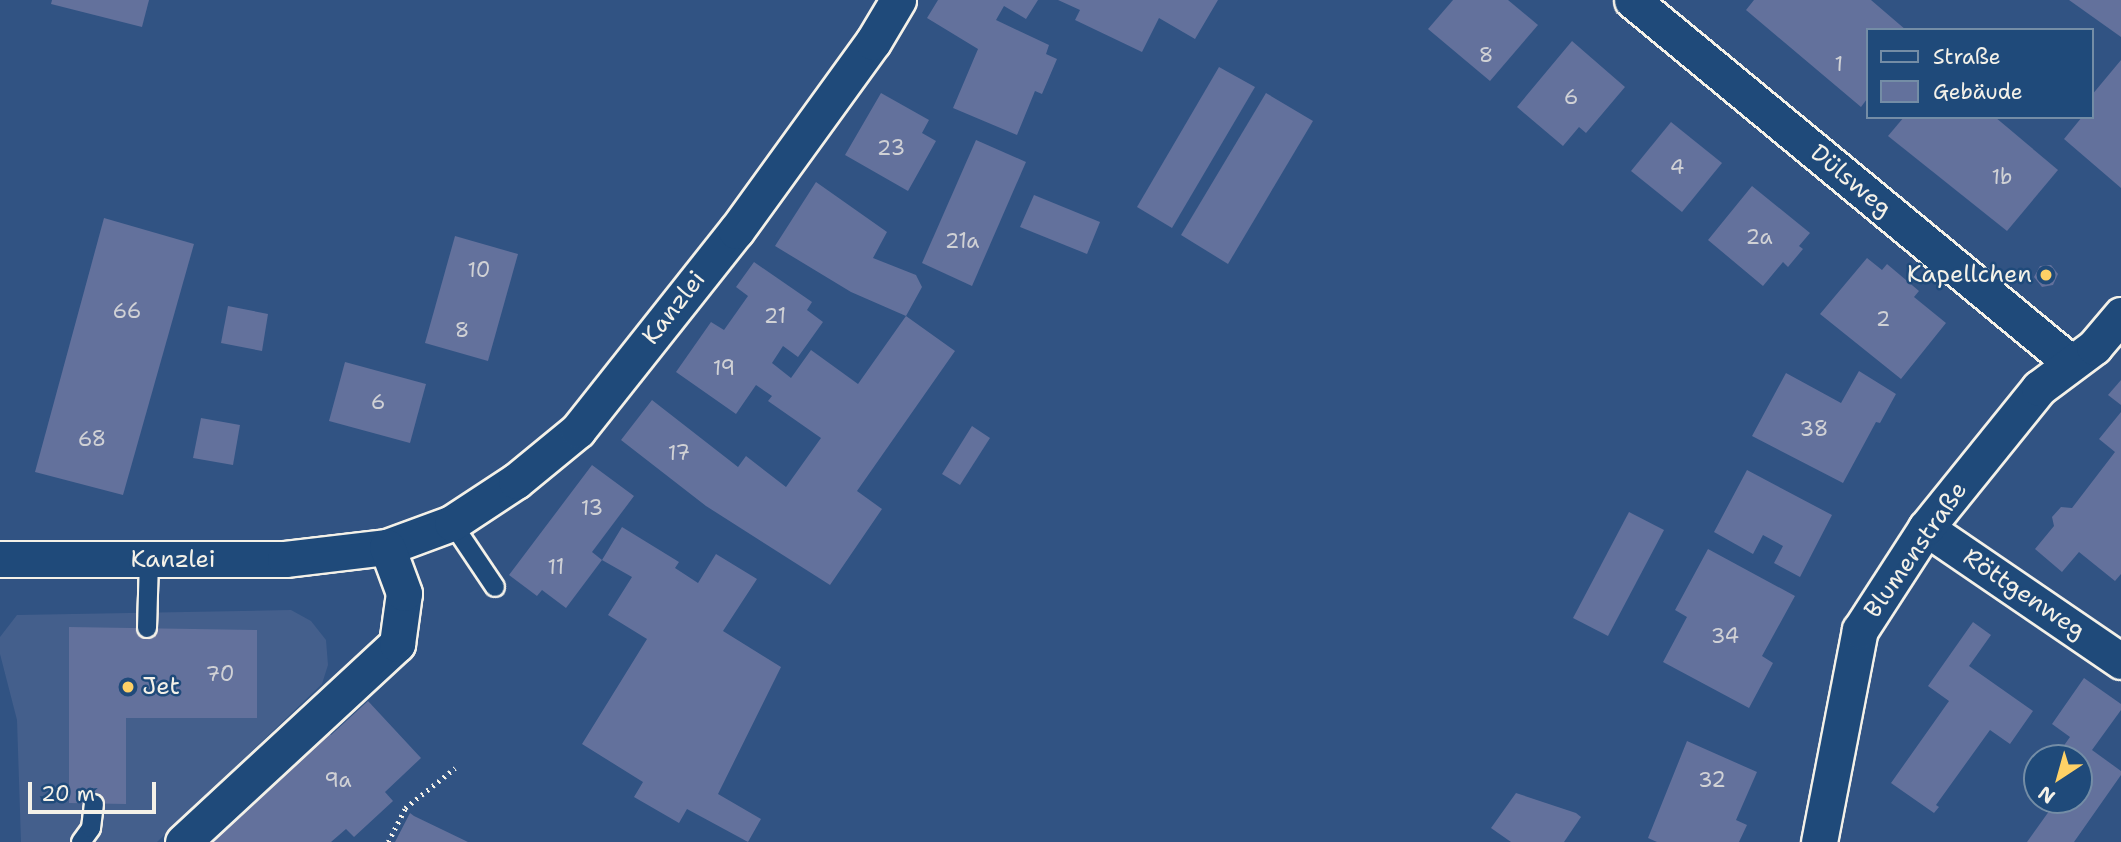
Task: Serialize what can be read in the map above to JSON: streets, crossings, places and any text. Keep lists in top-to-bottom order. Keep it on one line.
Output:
{"streets":{"street":["Dülsweg","Kanzlei","Blumenstraße","Röttgenweg"]},"crossings":[["Dülsweg","Blumenstraße"],["Blumenstraße","Röttgenweg"]],"places":["Kapellchen","Jet"],"house_numbers":["8","1","6","23","4","1b","2a","21a","10","66","21","2","8","19","6","38","68","17","13","11","34","70","9a","32"],"legend":["Straße","Gebäude"],"scale_bar":"20 m","north":"bottom left"}
